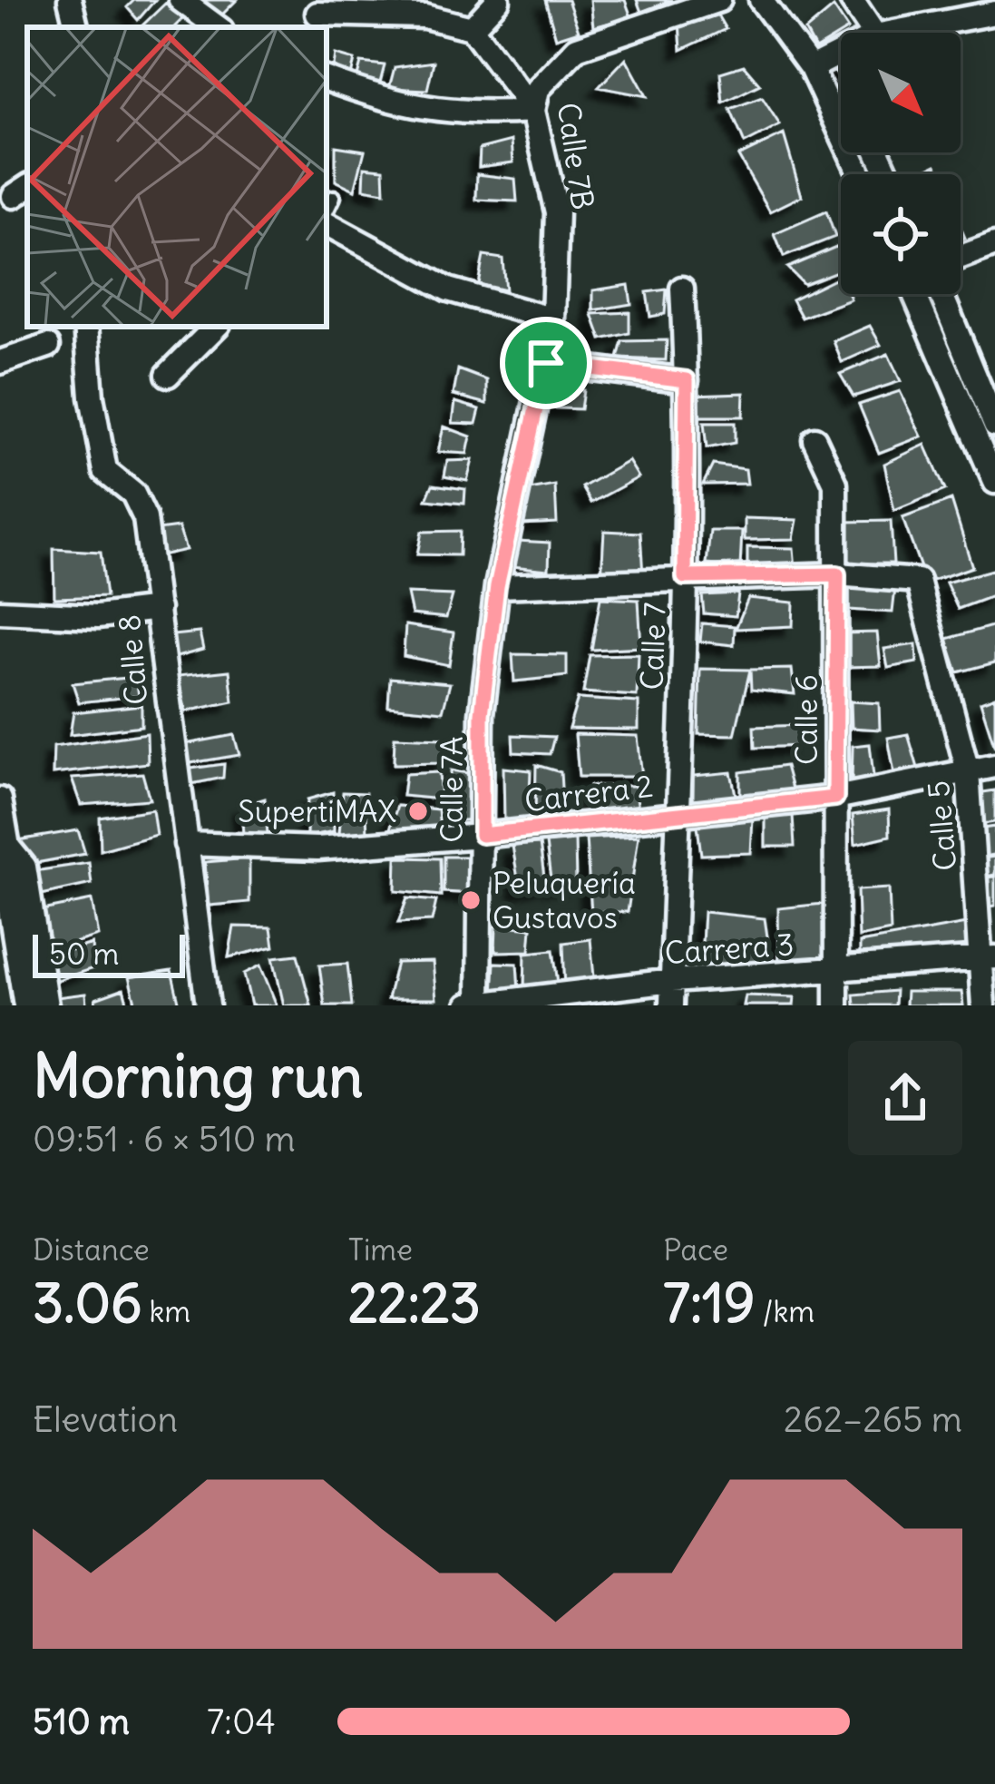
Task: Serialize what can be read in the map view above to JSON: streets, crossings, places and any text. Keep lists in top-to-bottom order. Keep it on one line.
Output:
{"streets":{"street":["Calle 7B","Calle 7","Calle 8","Calle 6","Calle 7A","Carrera 2","Calle 5","Carrera 3"]},"crossings":[["Calle 7B","Calle 7A"],["Calle 7","Carrera 2"],["Calle 7","Carrera 3"],["Calle 8","Carrera 2"],["Calle 6","Carrera 2"],["Calle 6","Calle 5"],["Calle 6","Carrera 3"],["Calle 7A","Carrera 2"],["Calle 7A","Carrera 3"],["Carrera 2","Calle 5"],["Calle 5","Carrera 3"]],"places":["SupertiMAX","Peluquería Gustavos"],"scale_bar":"50 m","north":"bottom right","page":{"scale":"50 m","heading":["Morning run","09:51 · 6 × 510 m"],"stats":[["Distance","3.06 km"],["Time","22:23"],["Pace","7:19 /km"]],"chart":["Elevation","262–265 m"],"list":[{"name":"510 m","note":"7:04"}]}}
